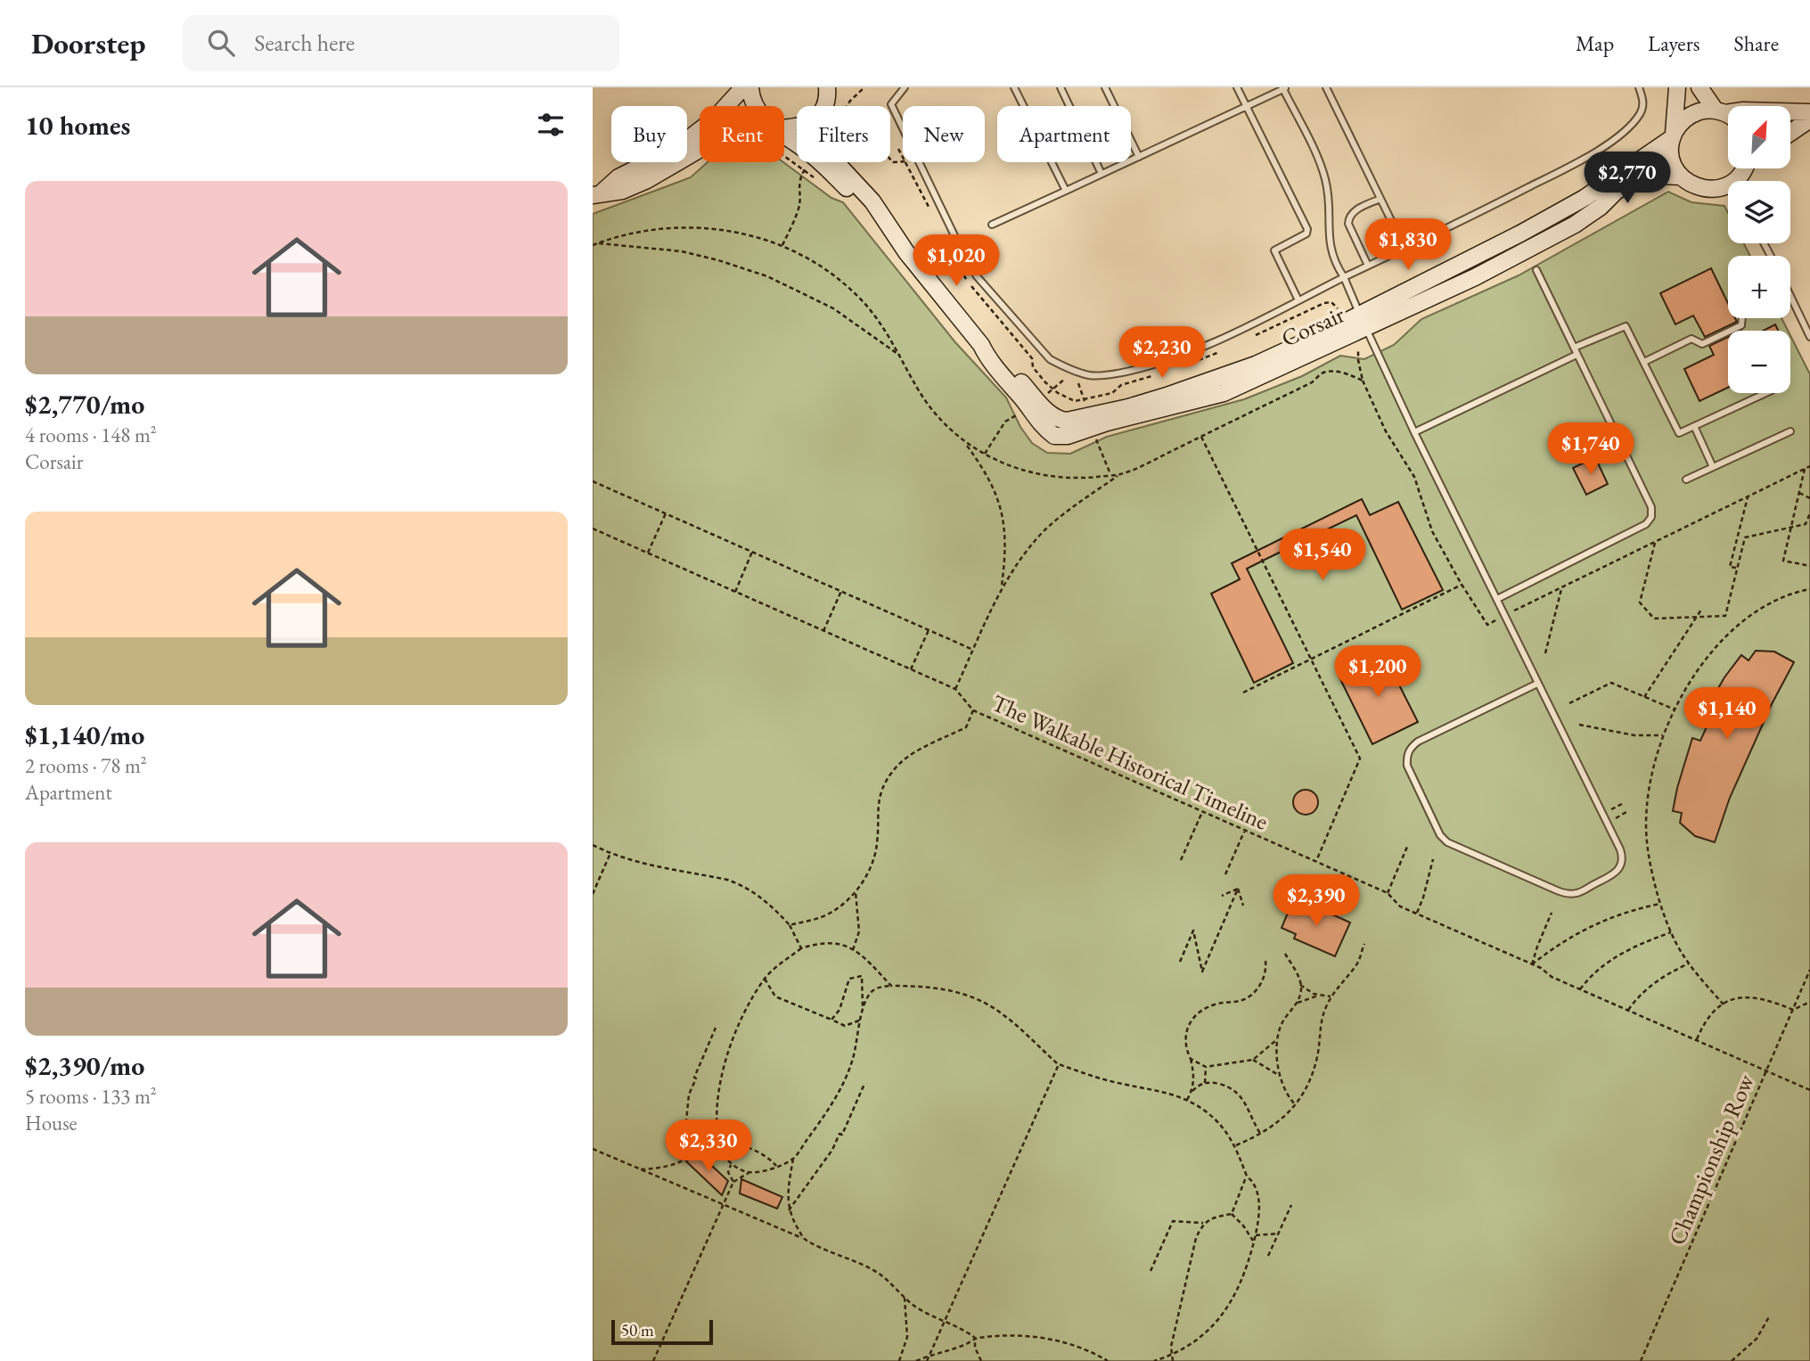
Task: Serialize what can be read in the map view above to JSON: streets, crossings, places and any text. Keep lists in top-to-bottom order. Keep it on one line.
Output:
{"streets":{"street":["Corsair"],"path":["The Walkable Historical Timeline","Championship Row"]},"crossings":[["The Walkable Historical Timeline","Championship Row"]],"scale_bar":"50 m","north":"top right","page":{"header":"Doorstep","search":"Search here","nav":["Map","Layers","Share"],"heading":"10 homes","map_buttons":["+","−"],"chip":["Buy","Rent","Filters","New","Apartment"],"price":["$2,770","$1,830","$1,020","$2,230","$1,740","$1,540","$1,200","$1,140","$2,390","$2,330"],"list":[{"name":"$2,770/mo","note":"4 rooms · 148 m² · Corsair"},{"name":"$1,140/mo","note":"2 rooms · 78 m² · Apartment"},{"name":"$2,390/mo","note":"5 rooms · 133 m² · House"}],"scale":"50 m"}}
